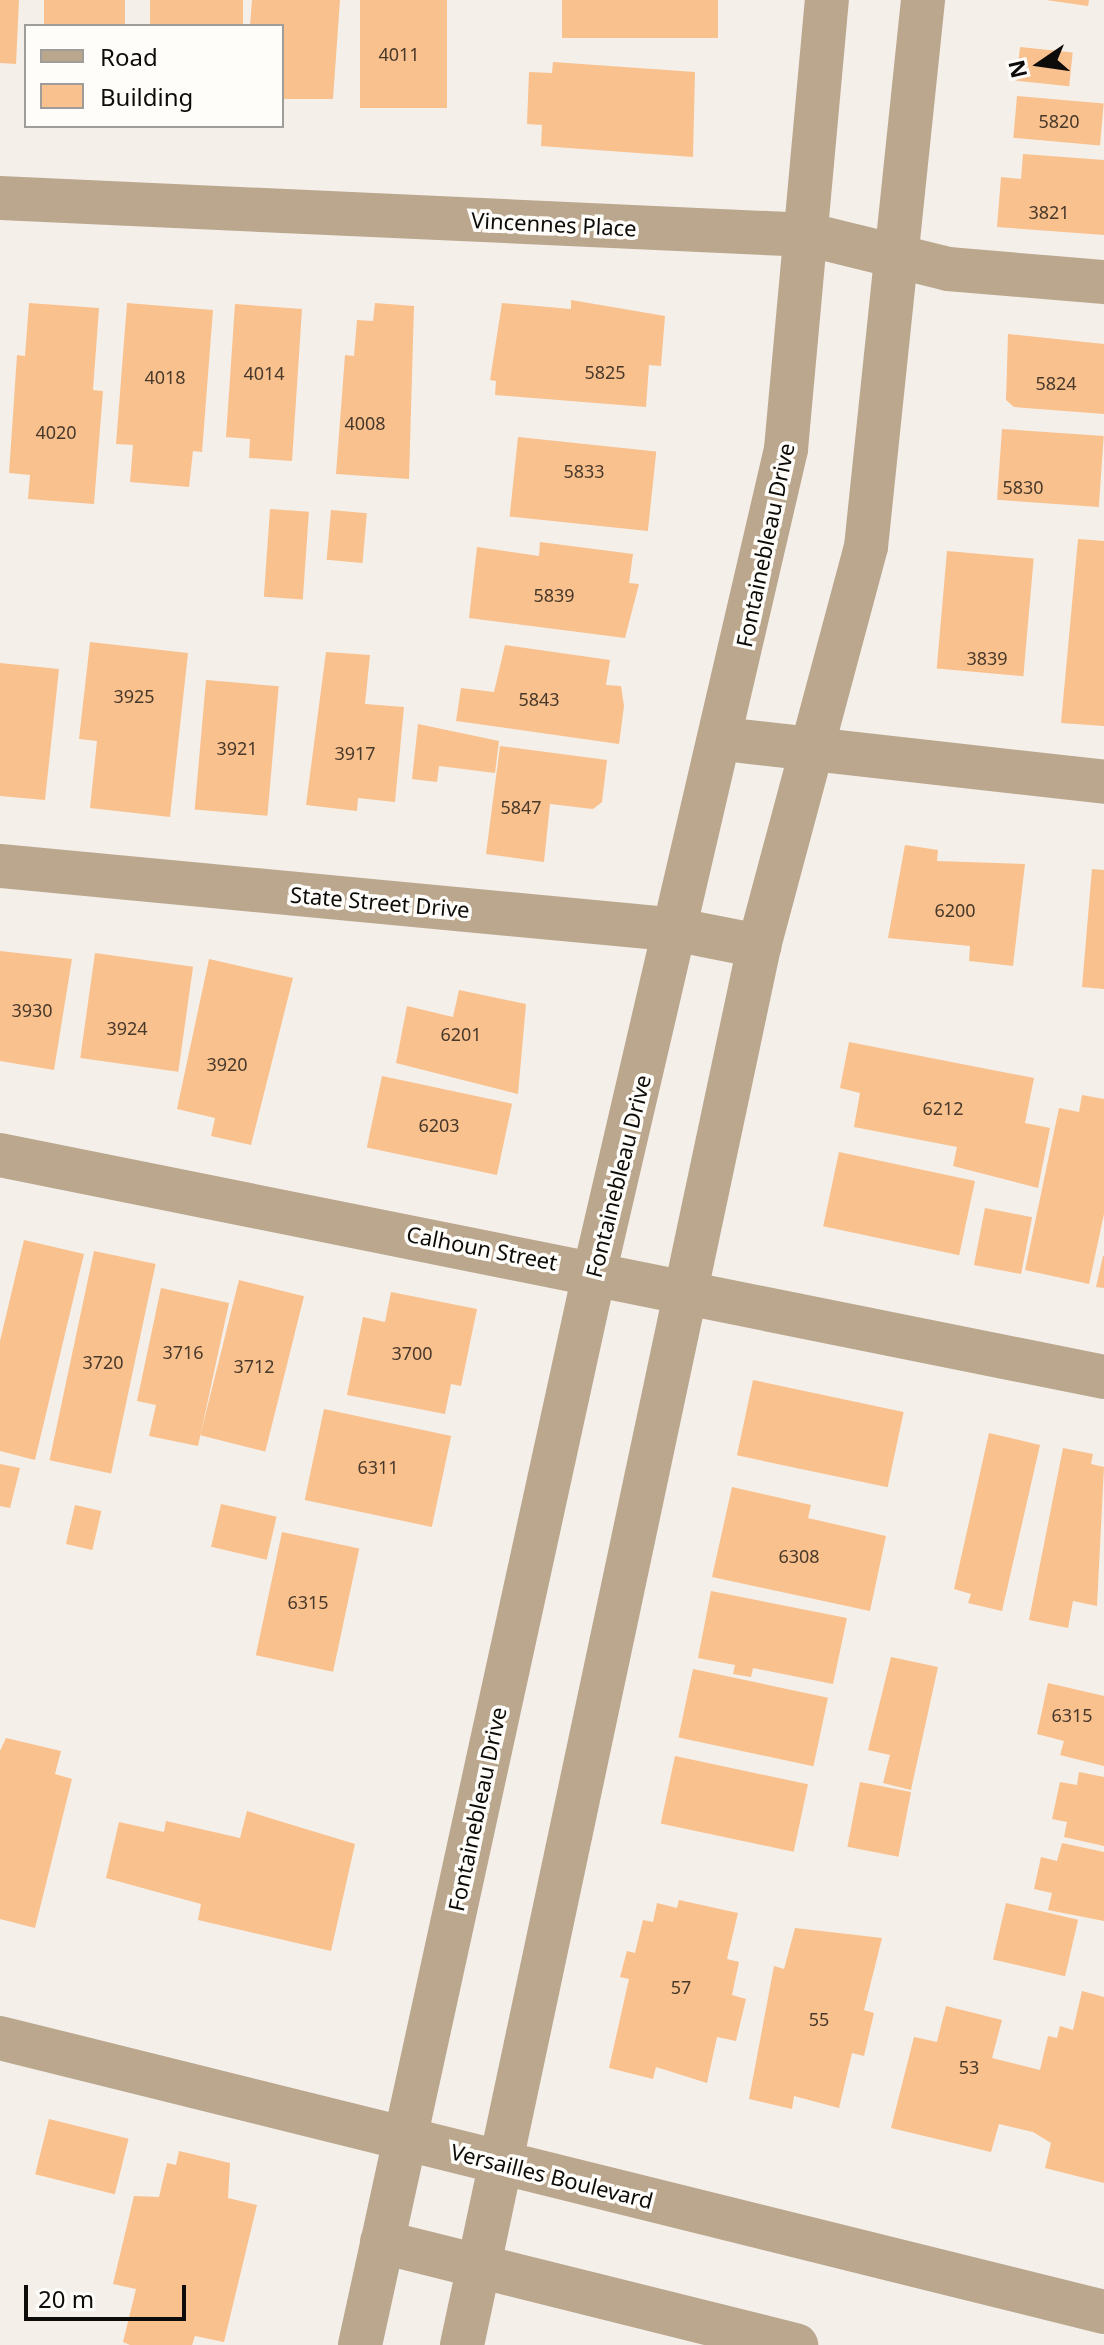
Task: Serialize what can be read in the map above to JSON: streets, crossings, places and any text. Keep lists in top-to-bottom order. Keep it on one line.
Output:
{"streets":{"street":["Vincennes Place","Fontainebleau Drive","State Street Drive","Calhoun Street","Versailles Boulevard"]},"crossings":[["Vincennes Place","Fontainebleau Drive"],["Fontainebleau Drive","State Street Drive"],["Fontainebleau Drive","Calhoun Street"],["Fontainebleau Drive","Versailles Boulevard"]],"house_numbers":["4011","5820","3821","5825","4014","4018","5824","4008","4020","5833","5830","5839","3839","3925","5843","3921","3917","5847","6200","3930","3924","6201","3920","6212","6203","3716","3700","3720","3712","6311","6308","6315","6315","57","55","53"],"legend":["Road","Building"],"scale_bar":"20 m","north":"left"}
